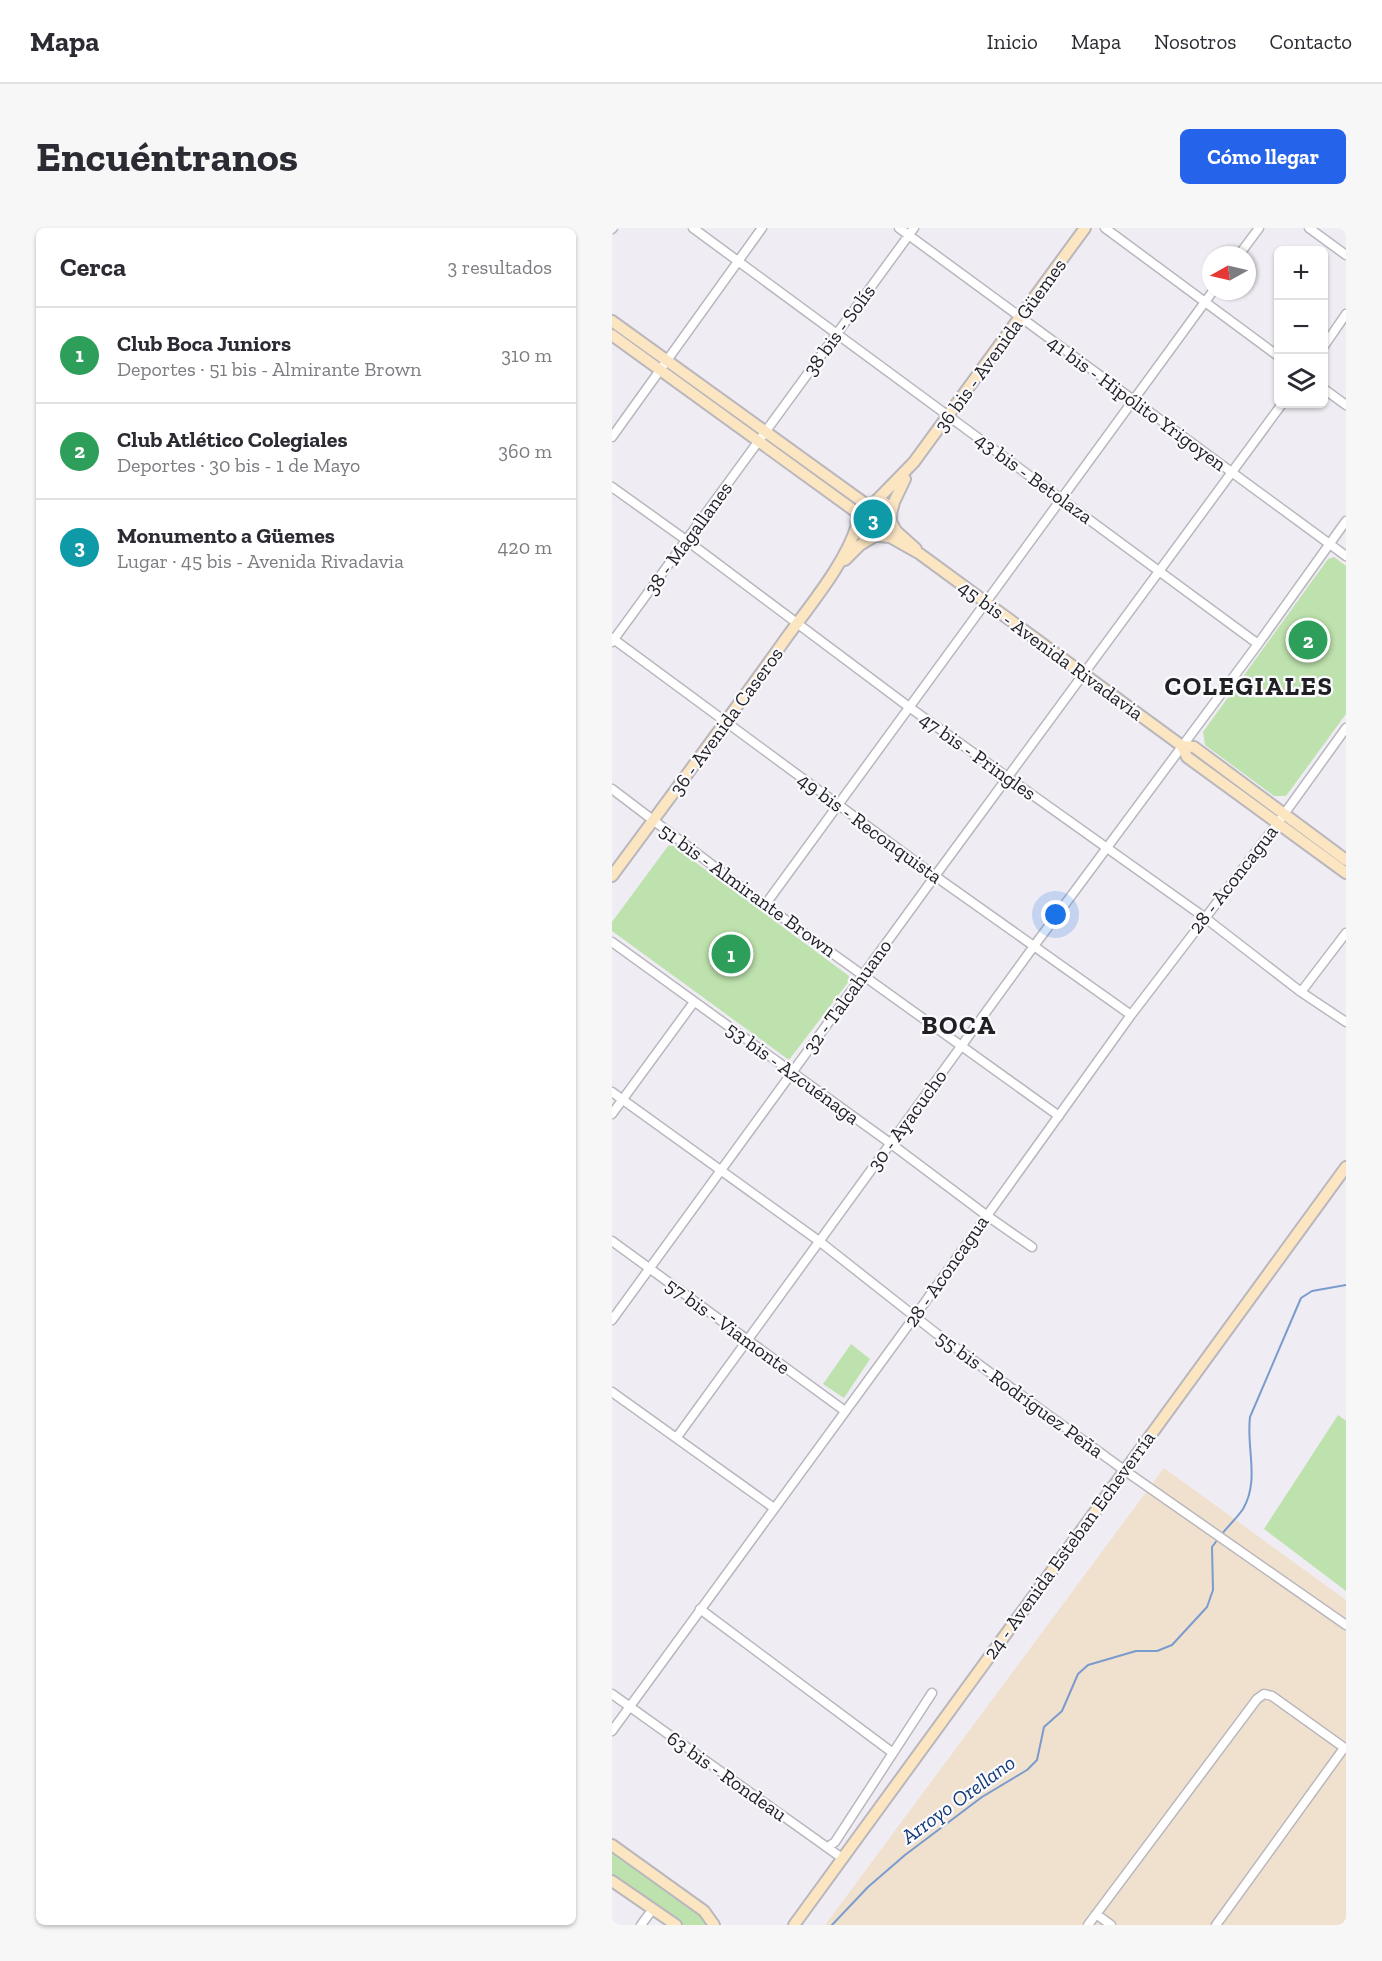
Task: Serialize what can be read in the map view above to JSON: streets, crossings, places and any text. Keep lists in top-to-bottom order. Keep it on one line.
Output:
{"streets":{"main road":["36 bis - Avenida Güemes","45 bis - Avenida Rivadavia","36 - Avenida Caseros","24 - Avenida Esteban Echeverría"],"street":["38 bis - Solís","41 bis - Hipólito Yrigoyen","43 bis - Betolaza","38 - Magallanes","47 bis - Pringles","49 bis - Reconquista","28 - Aconcagua","51 bis - Almirante Brown","32 - Talcahuano","53 bis - Azcuénaga","30 - Ayacucho","57 bis - Viamonte","55 bis - Rodríguez Peña","63 bis - Rondeau"]},"crossings":[["38 bis - Solís","41 bis - Hipólito Yrigoyen"],["38 bis - Solís","43 bis - Betolaza"],["38 bis - Solís","38 - Magallanes"],["36 bis - Avenida Güemes","41 bis - Hipólito Yrigoyen"],["36 bis - Avenida Güemes","43 bis - Betolaza"],["36 bis - Avenida Güemes","45 bis - Avenida Rivadavia"],["36 bis - Avenida Güemes","36 - Avenida Caseros"],["41 bis - Hipólito Yrigoyen","32 - Talcahuano"],["41 bis - Hipólito Yrigoyen","30 - Ayacucho"],["43 bis - Betolaza","32 - Talcahuano"],["43 bis - Betolaza","30 - Ayacucho"],["38 - Magallanes","47 bis - Pringles"],["38 - Magallanes","49 bis - Reconquista"],["45 bis - Avenida Rivadavia","36 - Avenida Caseros"],["45 bis - Avenida Rivadavia","28 - Aconcagua"],["45 bis - Avenida Rivadavia","32 - Talcahuano"],["45 bis - Avenida Rivadavia","30 - Ayacucho"],["36 - Avenida Caseros","47 bis - Pringles"],["36 - Avenida Caseros","49 bis - Reconquista"],["36 - Avenida Caseros","51 bis - Almirante Brown"],["47 bis - Pringles","28 - Aconcagua"],["47 bis - Pringles","32 - Talcahuano"],["47 bis - Pringles","30 - Ayacucho"],["49 bis - Reconquista","28 - Aconcagua"],["49 bis - Reconquista","32 - Talcahuano"],["49 bis - Reconquista","30 - Ayacucho"],["28 - Aconcagua","51 bis - Almirante Brown"],["28 - Aconcagua","53 bis - Azcuénaga"],["28 - Aconcagua","57 bis - Viamonte"],["28 - Aconcagua","55 bis - Rodríguez Peña"],["28 - Aconcagua","63 bis - Rondeau"],["51 bis - Almirante Brown","32 - Talcahuano"],["51 bis - Almirante Brown","30 - Ayacucho"],["32 - Talcahuano","53 bis - Azcuénaga"],["32 - Talcahuano","57 bis - Viamonte"],["32 - Talcahuano","55 bis - Rodríguez Peña"],["53 bis - Azcuénaga","30 - Ayacucho"],["30 - Ayacucho","57 bis - Viamonte"],["30 - Ayacucho","55 bis - Rodríguez Peña"],["55 bis - Rodríguez Peña","24 - Avenida Esteban Echeverría"],["24 - Avenida Esteban Echeverría","63 bis - Rondeau"]],"districts":["COLEGIALES","BOCA"],"water":["Arroyo Orellano"],"north":"left","page":{"header":"Mapa","nav":["Inicio","Mapa","Nosotros","Contacto"],"buttons":"Cómo llegar","title":"Encuéntranos","heading":["Cerca","3 resultados"],"map_buttons":["+","−"],"list":[{"mark":"1","name":"Club Boca Juniors","note":"Deportes · 51 bis - Almirante Brown","value":"310 m"},{"mark":"2","name":"Club Atlético Colegiales","note":"Deportes · 30 bis - 1 de Mayo","value":"360 m"},{"mark":"3","name":"Monumento a Güemes","note":"Lugar · 45 bis - Avenida Rivadavia","value":"420 m"}],"pins":["3","2","1"]}}
